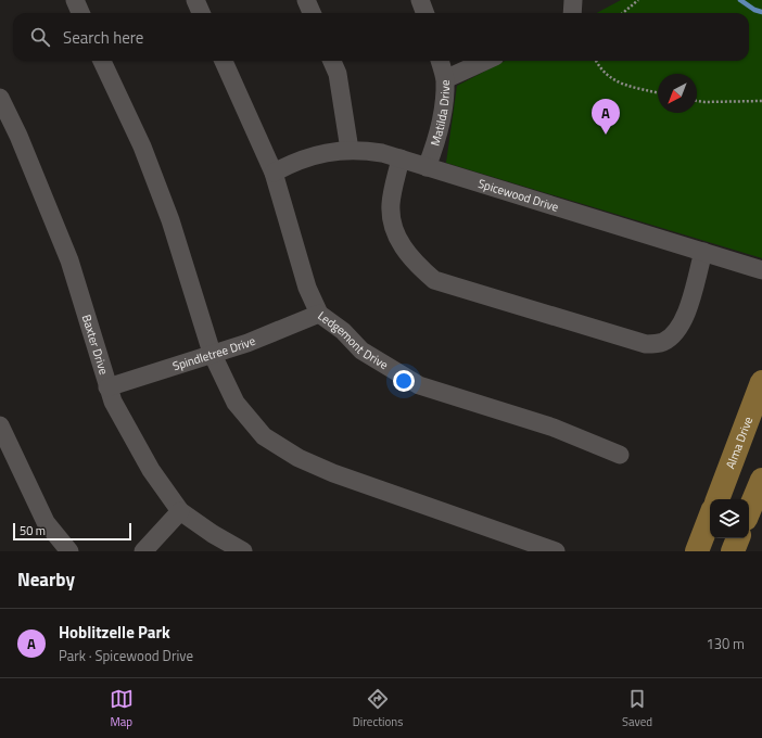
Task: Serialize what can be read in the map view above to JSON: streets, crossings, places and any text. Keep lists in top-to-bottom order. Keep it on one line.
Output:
{"streets":{"main road":["Alma Drive"],"street":["Matilda Drive","Spicewood Drive","Ledgemont Drive","Baxter Drive","Spindletree Drive"]},"crossings":[["Matilda Drive","Spicewood Drive"],["Spicewood Drive","Ledgemont Drive"],["Ledgemont Drive","Spindletree Drive"],["Baxter Drive","Spindletree Drive"]],"scale_bar":"50 m","north":"bottom left","page":{"search":"Search here","pins":"A","scale":"50 m","heading":"Nearby","list":[{"mark":"A","name":"Hoblitzelle Park","note":"Park · Spicewood Drive","value":"130 m"}],"nav":["Map","Directions","Saved"]}}
